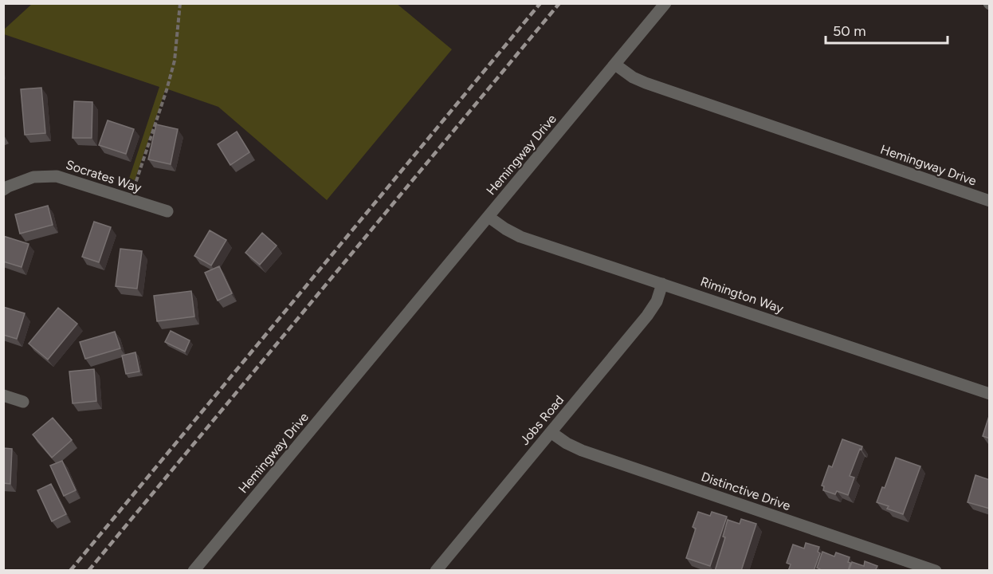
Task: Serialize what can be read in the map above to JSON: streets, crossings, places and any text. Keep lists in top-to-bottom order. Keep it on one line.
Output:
{"streets":{"street":["Hemingway Drive","Socrates Way","Rimington Way","Jobs Road","Distinctive Drive"]},"crossings":[["Hemingway Drive","Rimington Way"],["Rimington Way","Jobs Road"],["Jobs Road","Distinctive Drive"]],"scale_bar":"50 m"}
